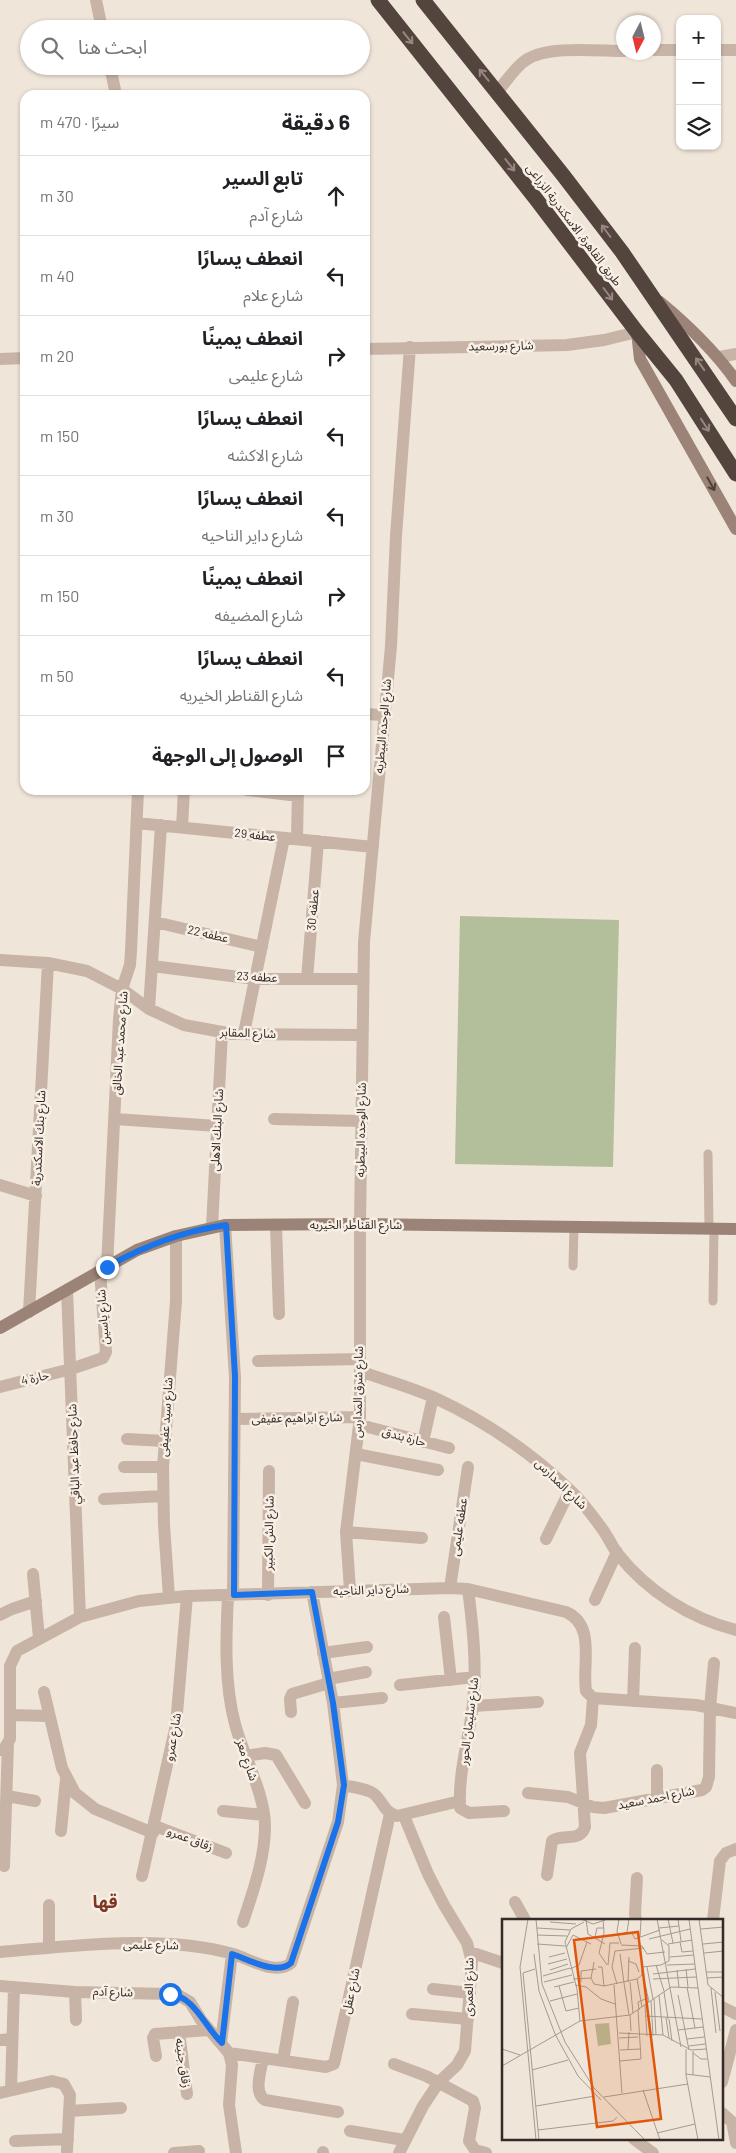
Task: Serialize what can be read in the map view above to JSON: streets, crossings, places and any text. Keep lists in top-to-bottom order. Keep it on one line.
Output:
{"streets":{"highway":["طريق القاهرة, الاسكندرية الزراعى"],"main road":["شارع القناطر الخيريه"],"street":["شارع بورسعيد","شارع الوحده البيطريه","عطفه 29","عطفه 30","عطفه 22","عطفه 23","شارع المقابر","شارع محمد عبد الخالق","شارع البنك الاهلى","شارع بنك الاسكندرية","شارع ياسين","حارة 4","شارع شرق المدارس","شارع سيد عفيفى","شارع ابراهيم عفيفى","حارة بندق","شارع حافظ عبد الباقي","شارع المدارس","عطفه عليمى","شارع الش الكبير","شارع داير الناحيه","شارع سليمان الحور","شارع عمرو","شارع معز","شارع احمد سعيد","زقاق عمرو","شارع عليمى","شارع العمرى","شارع عقل","شارع آدم","زقاق جنينه"]},"crossings":[["طريق القاهرة, الاسكندرية الزراعى","شارع بورسعيد"],["شارع بورسعيد","شارع الوحده البيطريه"],["شارع الوحده البيطريه","عطفه 29"],["شارع الوحده البيطريه","عطفه 23"],["شارع الوحده البيطريه","شارع المقابر"],["شارع الوحده البيطريه","شارع القناطر الخيريه"],["شارع الوحده البيطريه","شارع شرق المدارس"],["عطفه 29","عطفه 30"],["عطفه 29","شارع محمد عبد الخالق"],["عطفه 30","عطفه 23"],["شارع المقابر","شارع محمد عبد الخالق"],["شارع المقابر","شارع البنك الاهلى"],["شارع المقابر","شارع بنك الاسكندرية"],["شارع محمد عبد الخالق","شارع القناطر الخيريه"],["شارع محمد عبد الخالق","شارع ياسين"],["شارع البنك الاهلى","شارع القناطر الخيريه"],["شارع بنك الاسكندرية","شارع القناطر الخيريه"],["شارع القناطر الخيريه","شارع ياسين"],["شارع القناطر الخيريه","شارع شرق المدارس"],["شارع القناطر الخيريه","شارع سيد عفيفى"],["شارع القناطر الخيريه","شارع حافظ عبد الباقي"],["شارع القناطر الخيريه","شارع معز"],["شارع ياسين","حارة 4"],["شارع ياسين","شارع حافظ عبد الباقي"],["حارة 4","شارع حافظ عبد الباقي"],["شارع شرق المدارس","شارع ابراهيم عفيفى"],["شارع شرق المدارس","حارة بندق"],["شارع شرق المدارس","شارع المدارس"],["شارع شرق المدارس","شارع داير الناحيه"],["شارع سيد عفيفى","شارع داير الناحيه"],["شارع ابراهيم عفيفى","حارة بندق"],["شارع ابراهيم عفيفى","شارع معز"],["شارع حافظ عبد الباقي","شارع داير الناحيه"],["عطفه عليمى","شارع داير الناحيه"],["شارع الش الكبير","شارع داير الناحيه"],["شارع داير الناحيه","شارع سليمان الحور"],["شارع داير الناحيه","شارع عمرو"],["شارع داير الناحيه","شارع معز"],["شارع عمرو","زقاق عمرو"],["شارع عقل","شارع آدم"]],"districts":["قها"],"north":"bottom","page":{"map_buttons":["+","−"],"search":"ابحث هنا","heading":["6 دقيقة","سيرًا · 470 m"],"list":[["تابع السير","شارع آدم","30 m"],["انعطف يسارًا","شارع علام","40 m"],["انعطف يمينًا","شارع عليمى","20 m"],["انعطف يسارًا","شارع الاكشه","150 m"],["انعطف يسارًا","شارع داير الناحيه","30 m"],["انعطف يمينًا","شارع المضيفه","150 m"],["انعطف يسارًا","شارع القناطر الخيريه","50 m"],"الوصول إلى الوجهة"]}}
